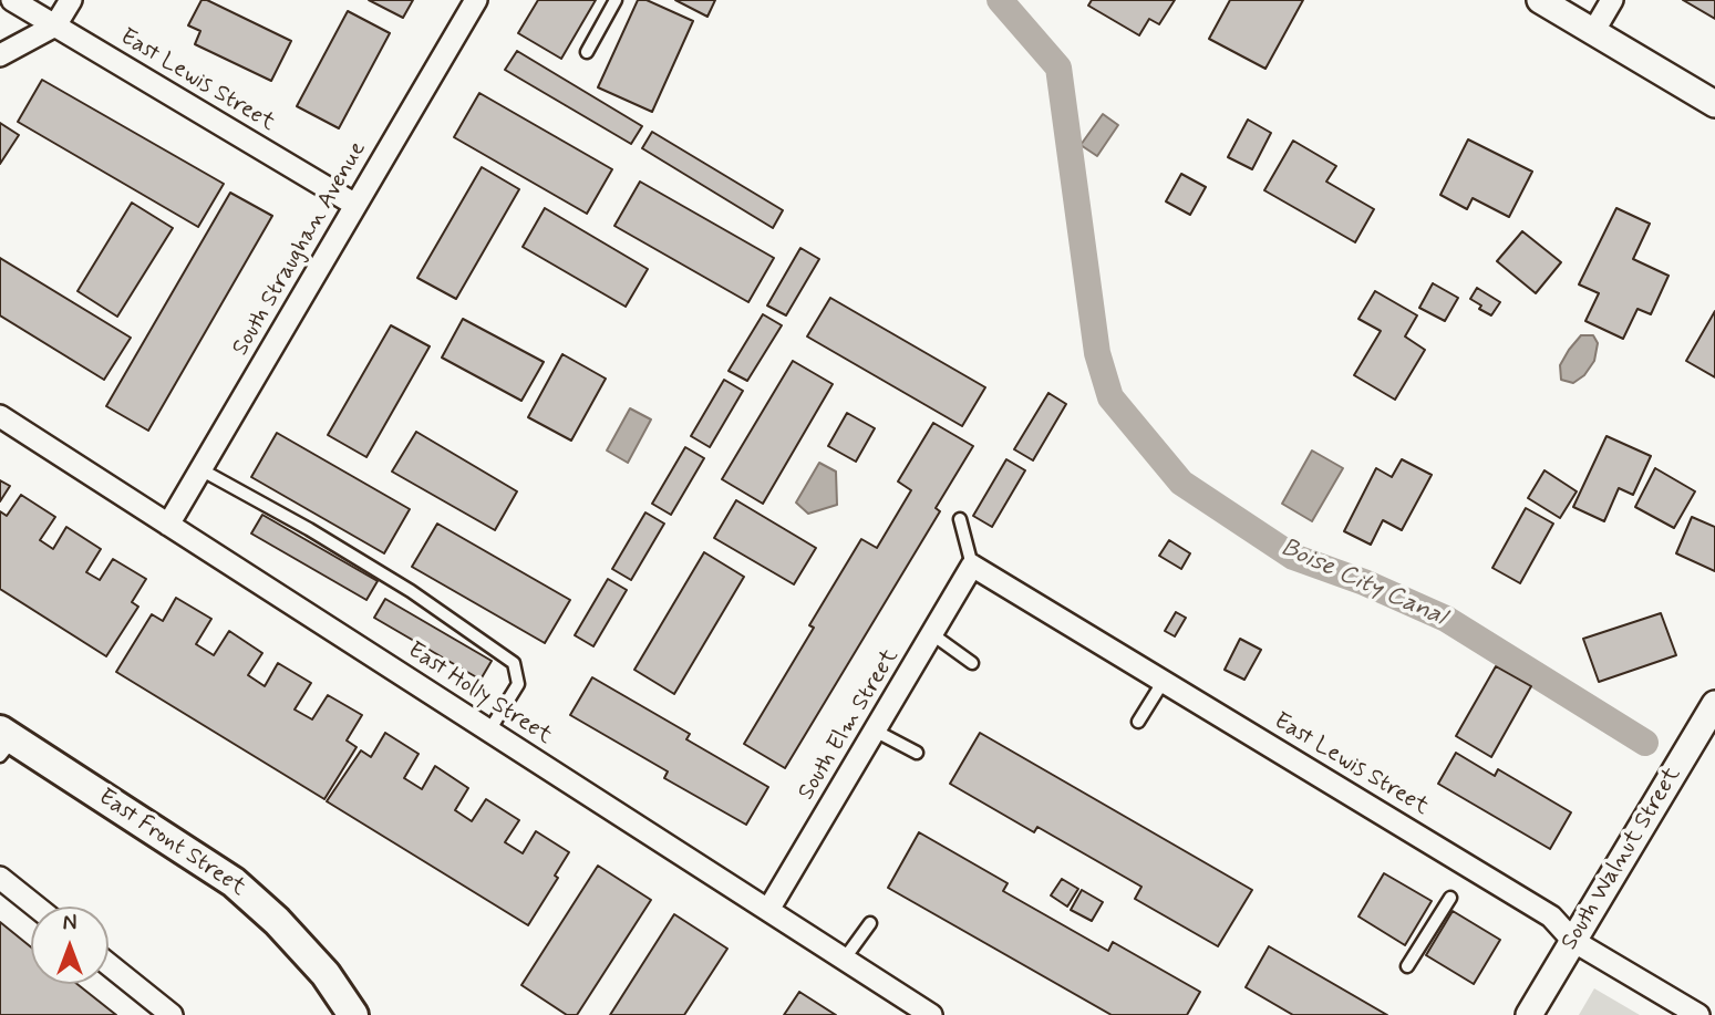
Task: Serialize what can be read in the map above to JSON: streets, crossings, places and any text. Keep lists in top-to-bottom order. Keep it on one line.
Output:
{"streets":{"main road":["East Front Street"],"street":["East Lewis Street","South Straughan Avenue","East Holly Street","South Elm Street","South Walnut Street"]},"crossings":[["East Lewis Street","South Straughan Avenue"],["East Lewis Street","South Elm Street"],["East Lewis Street","South Walnut Street"],["South Straughan Avenue","East Holly Street"],["East Holly Street","South Elm Street"]],"water":["Boise City Canal"],"north":"top"}
